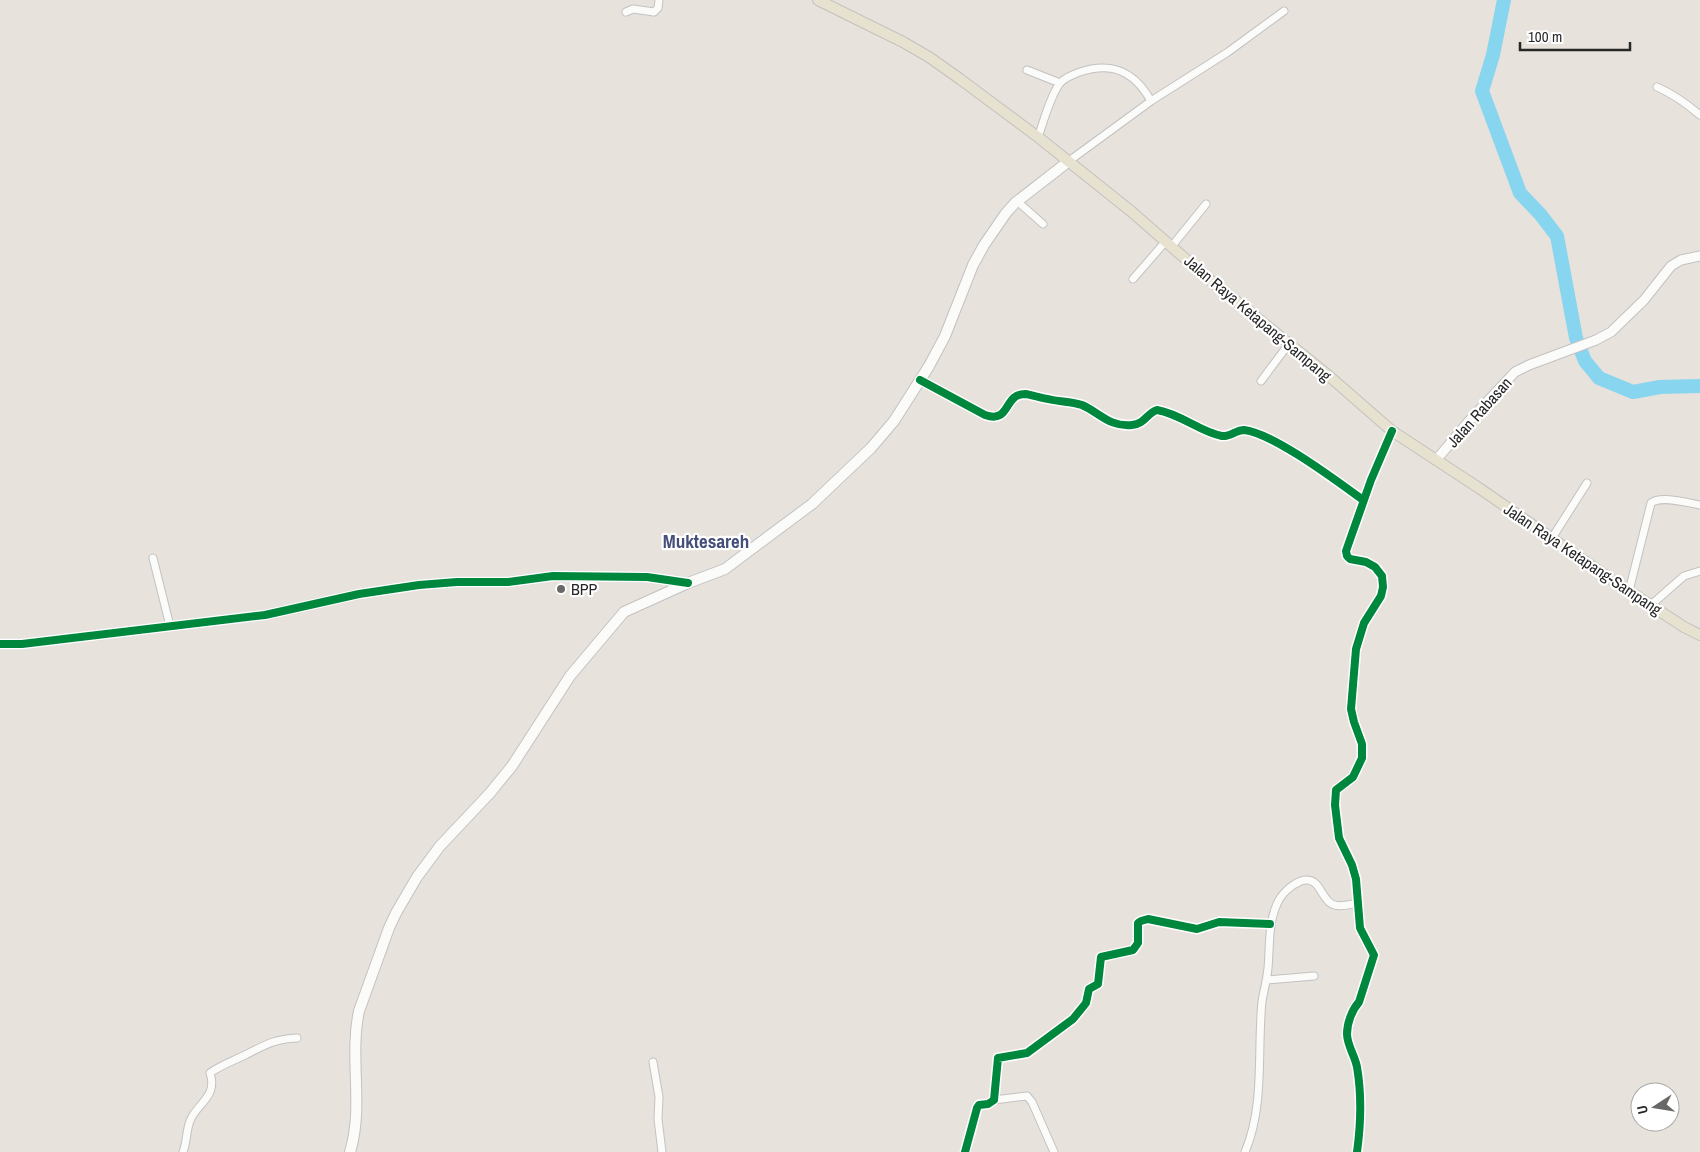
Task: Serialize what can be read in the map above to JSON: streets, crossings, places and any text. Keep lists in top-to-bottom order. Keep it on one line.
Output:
{"streets":{"main road":["Jalan Raya Ketapang-Sampang"],"street":["Jalan Rabasan"]},"crossings":[["Jalan Raya Ketapang-Sampang","Jalan Rabasan"]],"districts":["Muktesareh"],"places":["BPP"],"scale_bar":"100 m","north":"left"}
